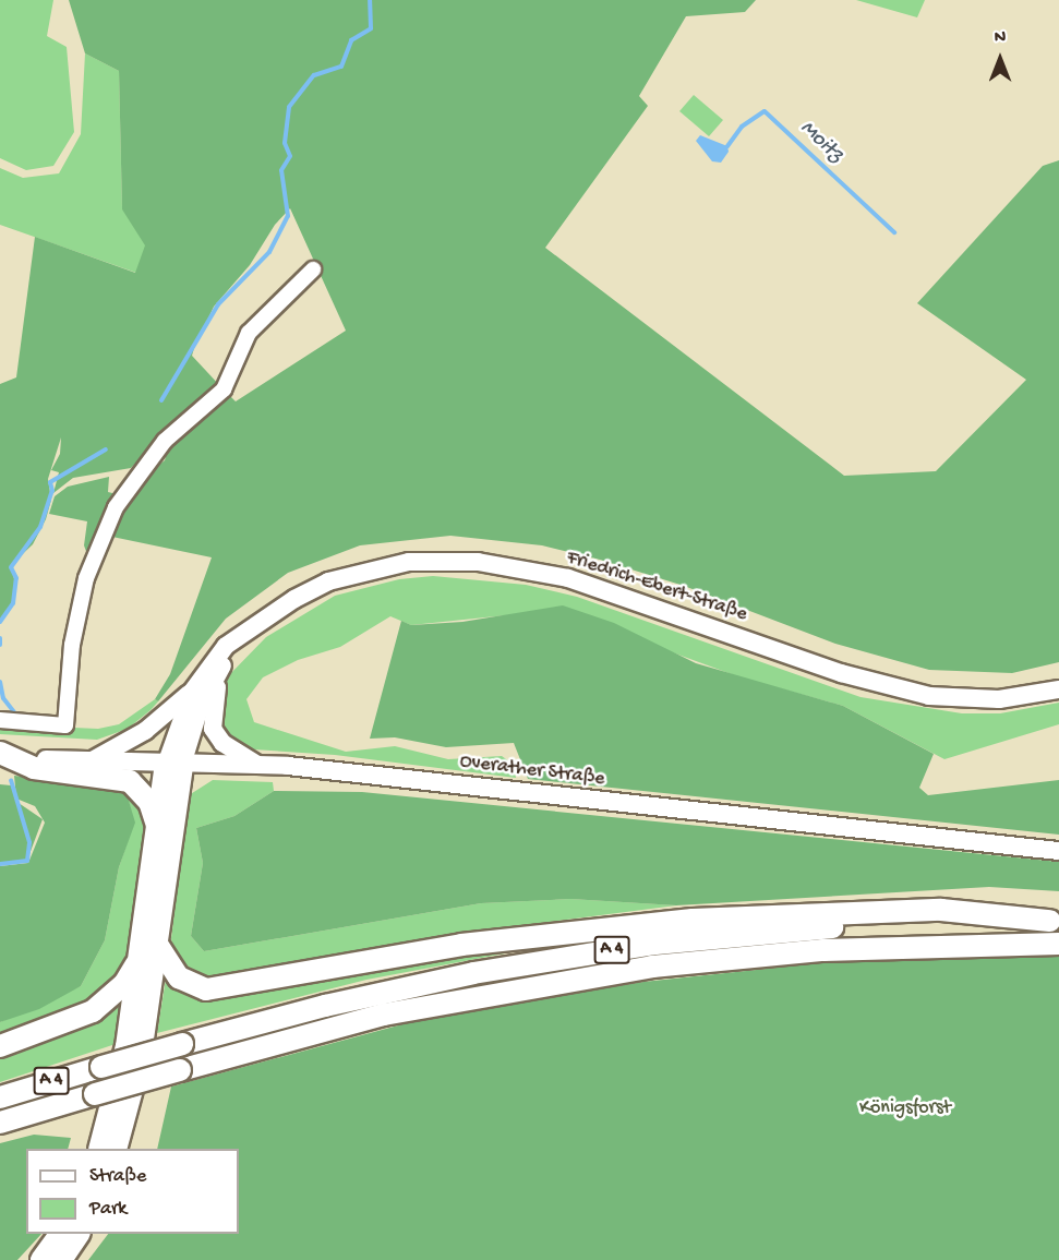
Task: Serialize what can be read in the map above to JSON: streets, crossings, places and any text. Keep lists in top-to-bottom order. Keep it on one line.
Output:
{"streets":{"highway":["A 4"],"main road":["Friedrich-Ebert-Straße","Overather Straße"]},"water":["Moitz"],"parks":["Königsforst"],"legend":["Straße","Park"],"north":"top"}
